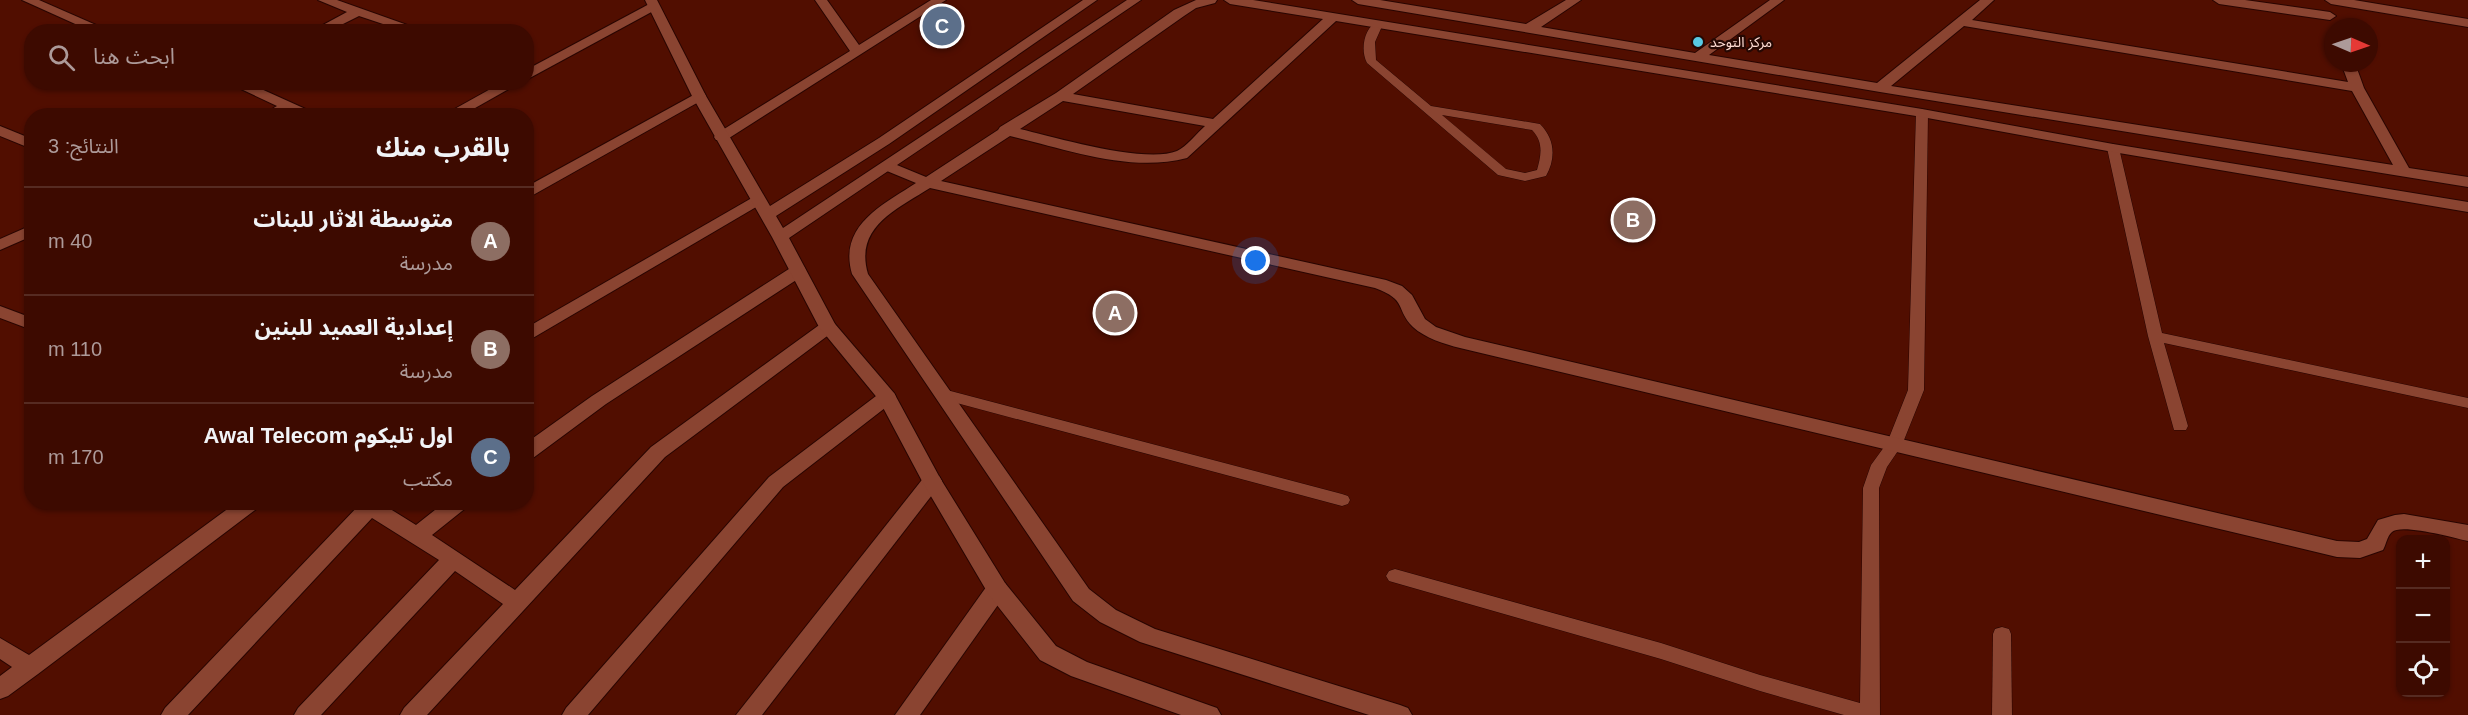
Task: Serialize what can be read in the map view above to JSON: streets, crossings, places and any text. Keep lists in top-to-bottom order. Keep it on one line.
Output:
{"places":["مركز التوحد"],"north":"right","page":{"pins":["C","B","A"],"search":"ابحث هنا","heading":["بالقرب منك","النتائج: 3"],"list":[{"mark":"A","name":"متوسطة الاثار للبنات","note":"مدرسة","value":"40 m"},{"mark":"B","name":"إعدادية العميد للبنين","note":"مدرسة","value":"110 m"},{"mark":"C","name":"اول تليكوم Awal Telecom","note":"مكتب","value":"170 m"}],"map_buttons":["+","−"]}}
